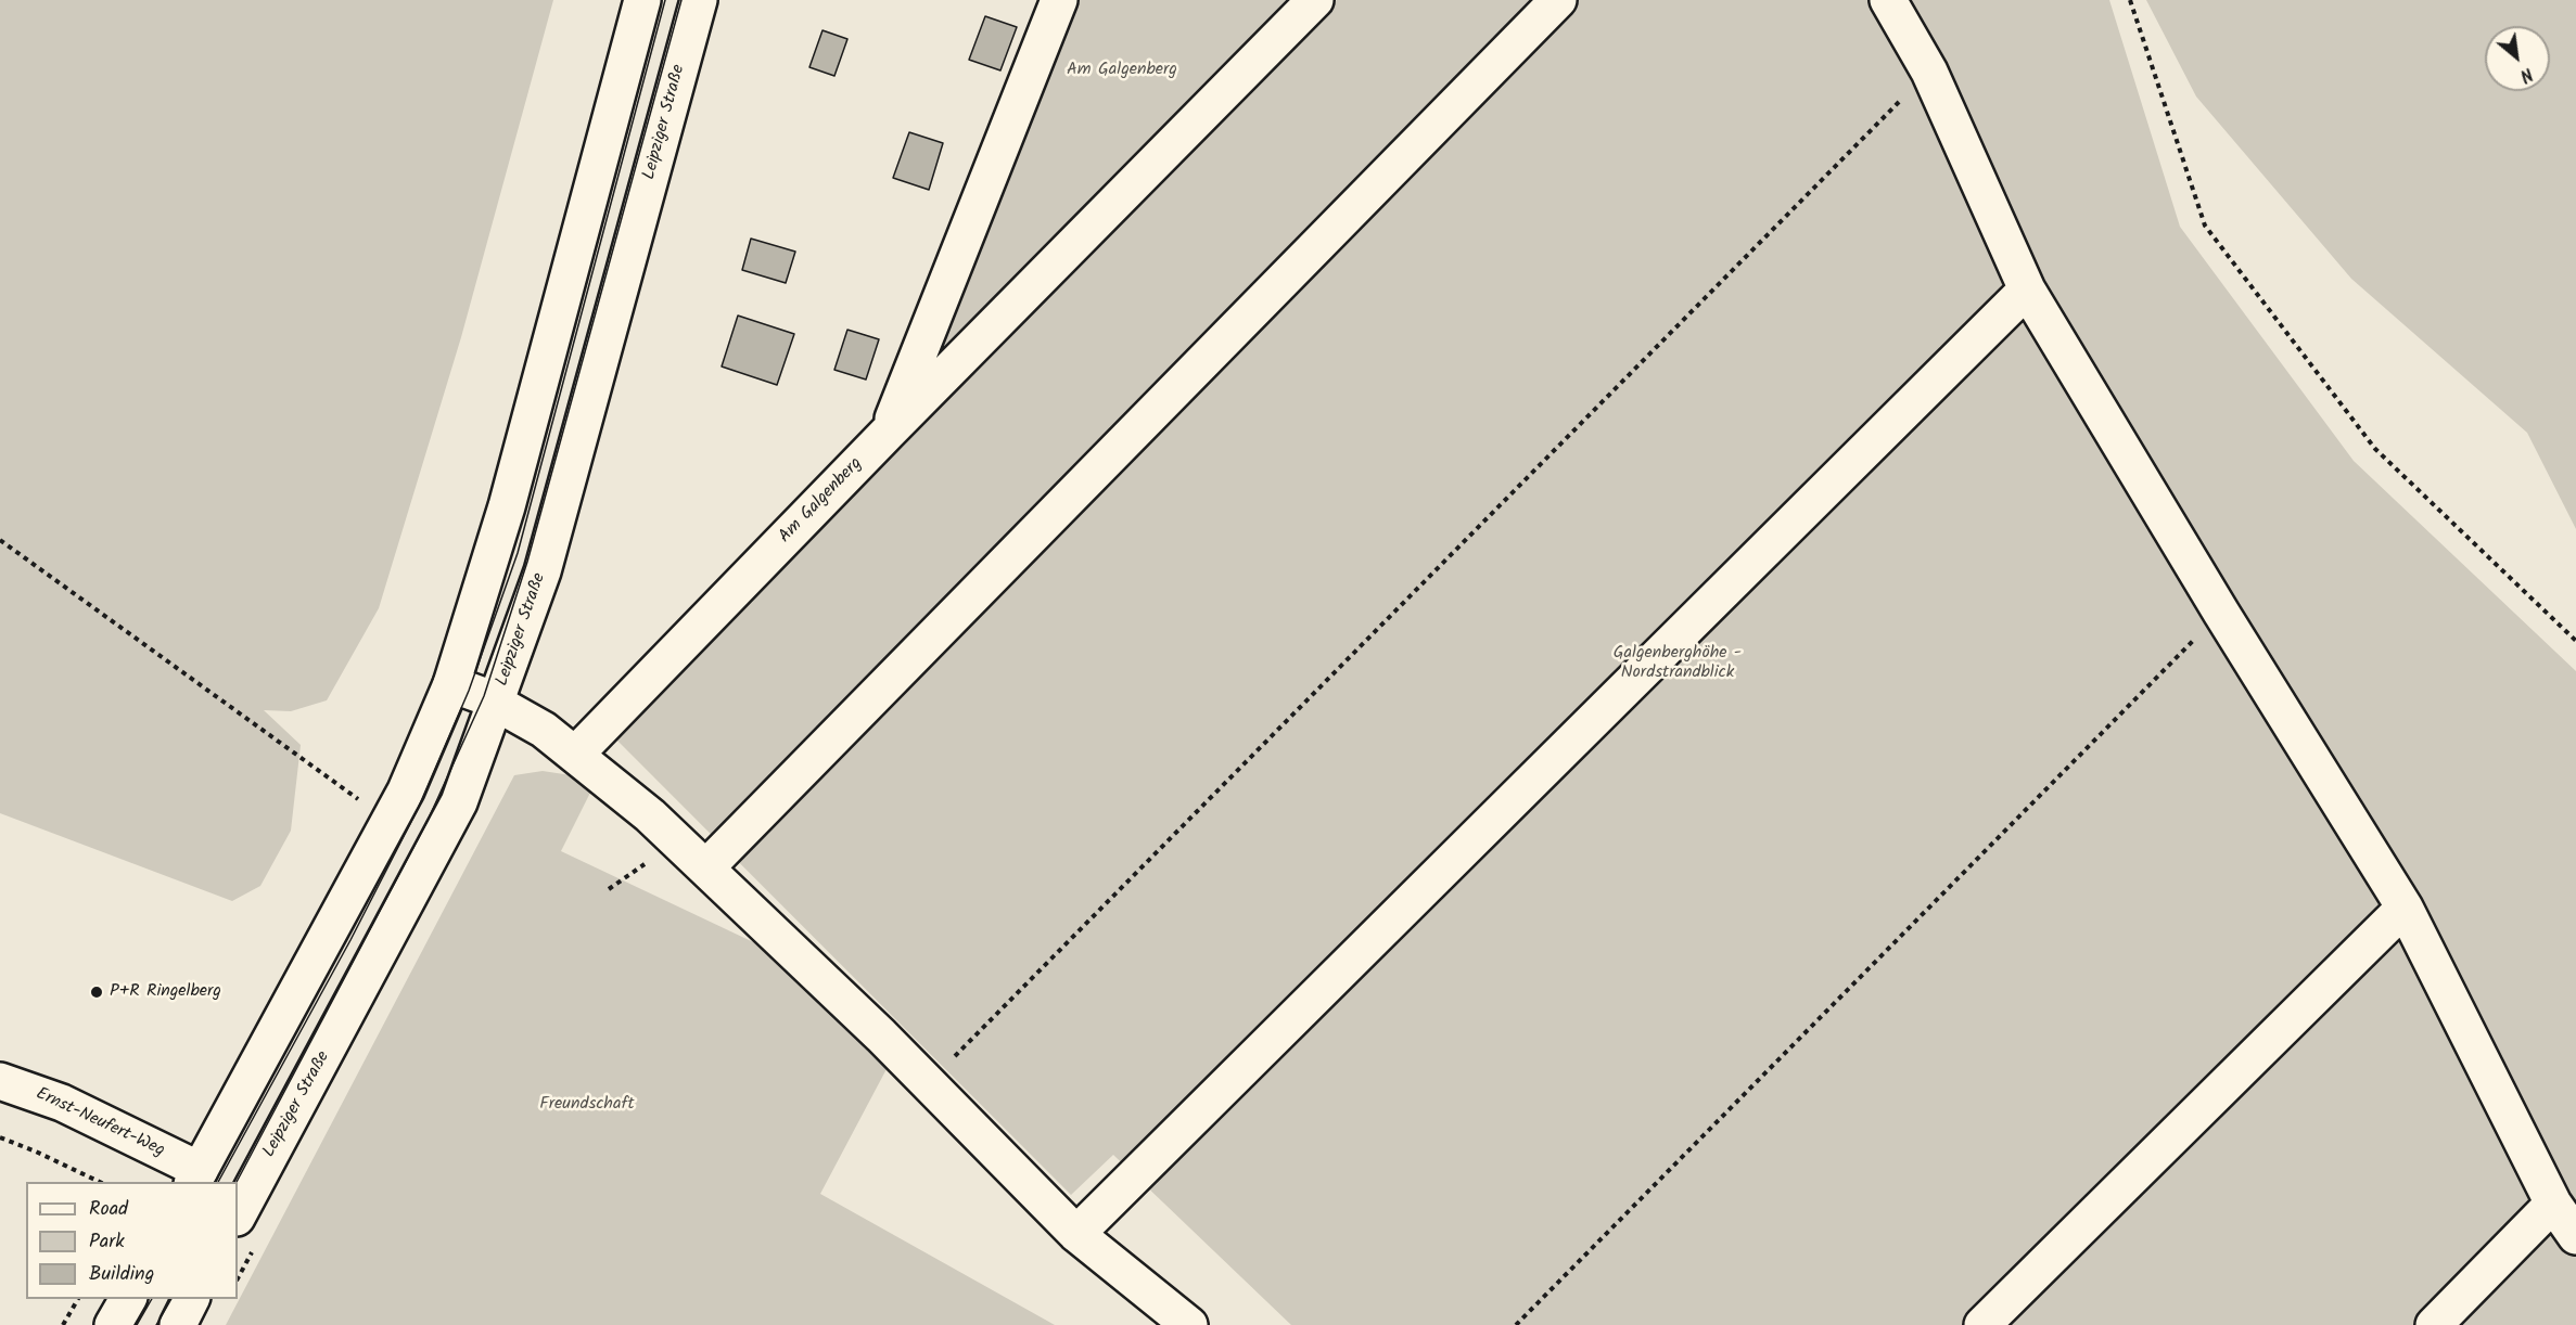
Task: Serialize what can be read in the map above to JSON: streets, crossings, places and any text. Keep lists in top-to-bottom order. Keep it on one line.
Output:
{"streets":{"street":["Leipziger Straße","Am Galgenberg","Ernst-Neufert-Weg"]},"parks":["Am Galgenberg","Galgenberghöhe - Nordstrandblick","Freundschaft"],"places":["P+R Ringelberg"],"legend":["Road","Park","Building"],"north":"bottom right"}
